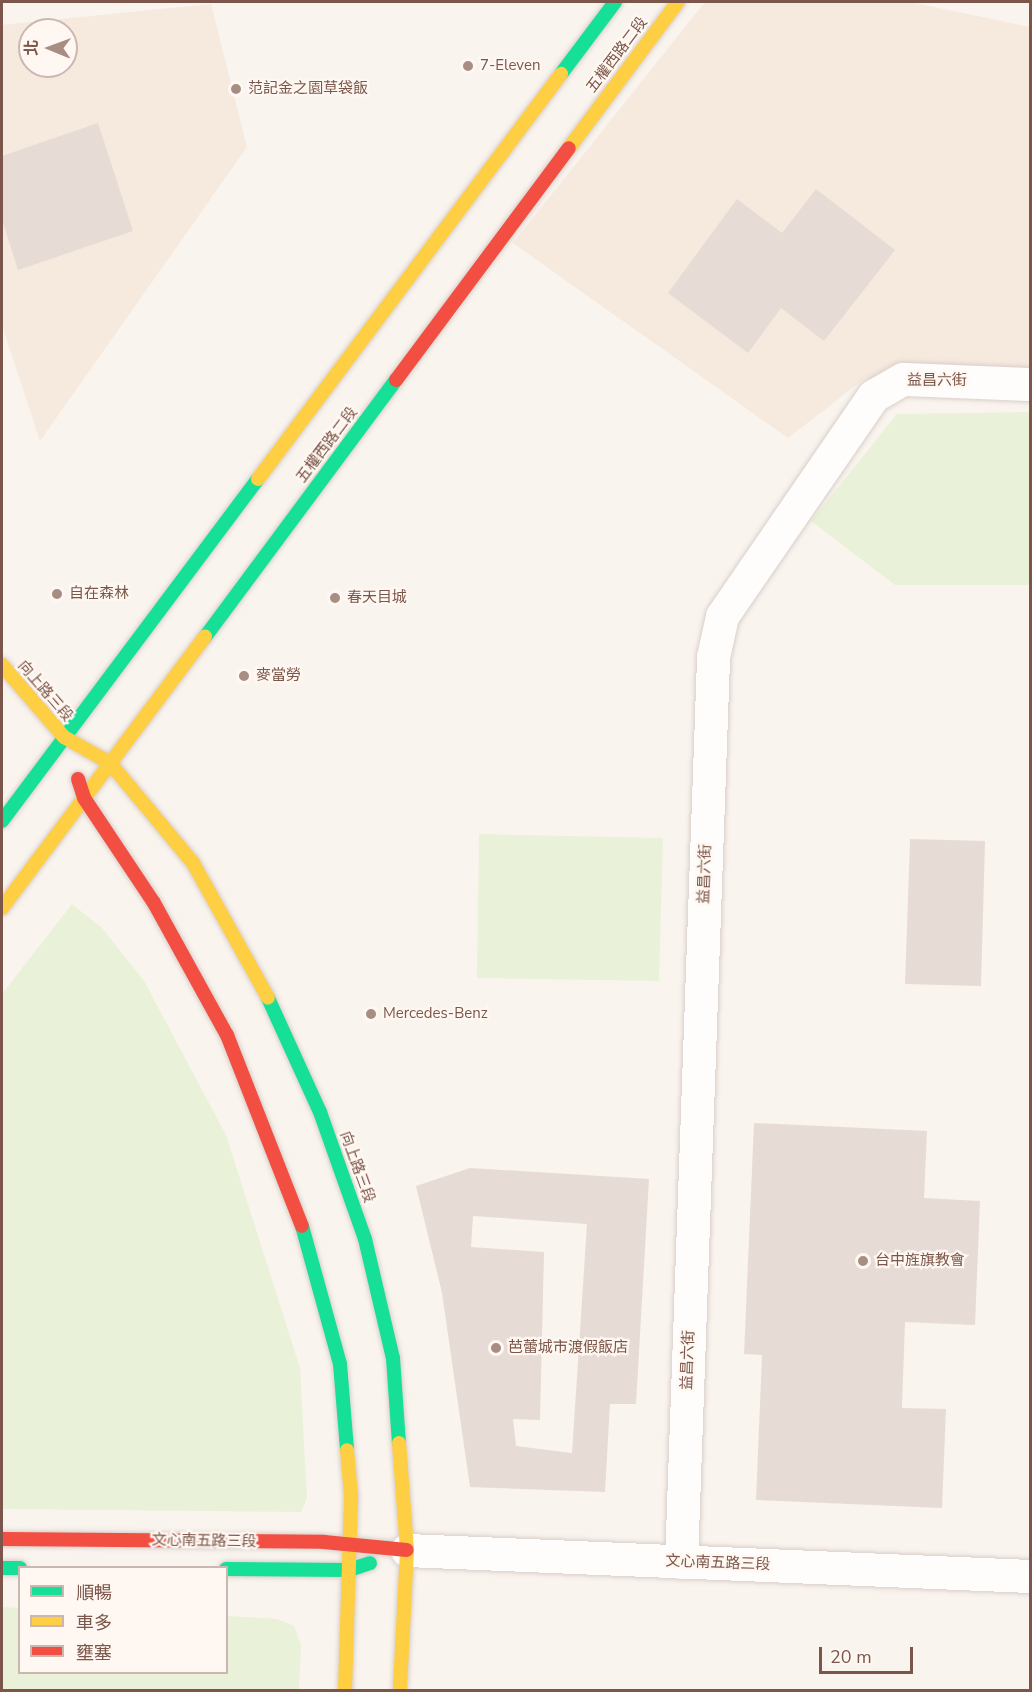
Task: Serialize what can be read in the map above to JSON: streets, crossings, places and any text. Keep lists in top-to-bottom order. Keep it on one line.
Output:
{"streets":{"main road":["五權西路二段","向上路三段","文心南五路三段"],"street":["益昌六街"]},"crossings":[["五權西路二段","向上路三段"],["益昌六街","文心南五路三段"],["向上路三段","文心南五路三段"]],"places":["7-Eleven","范記金之園草袋飯","自在森林","春天目城","麥當勞","Mercedes-Benz","台中旌旗教會","芭蕾城市渡假飯店"],"legend":["順暢","車多","壅塞"],"scale_bar":"20 m","north":"left"}
